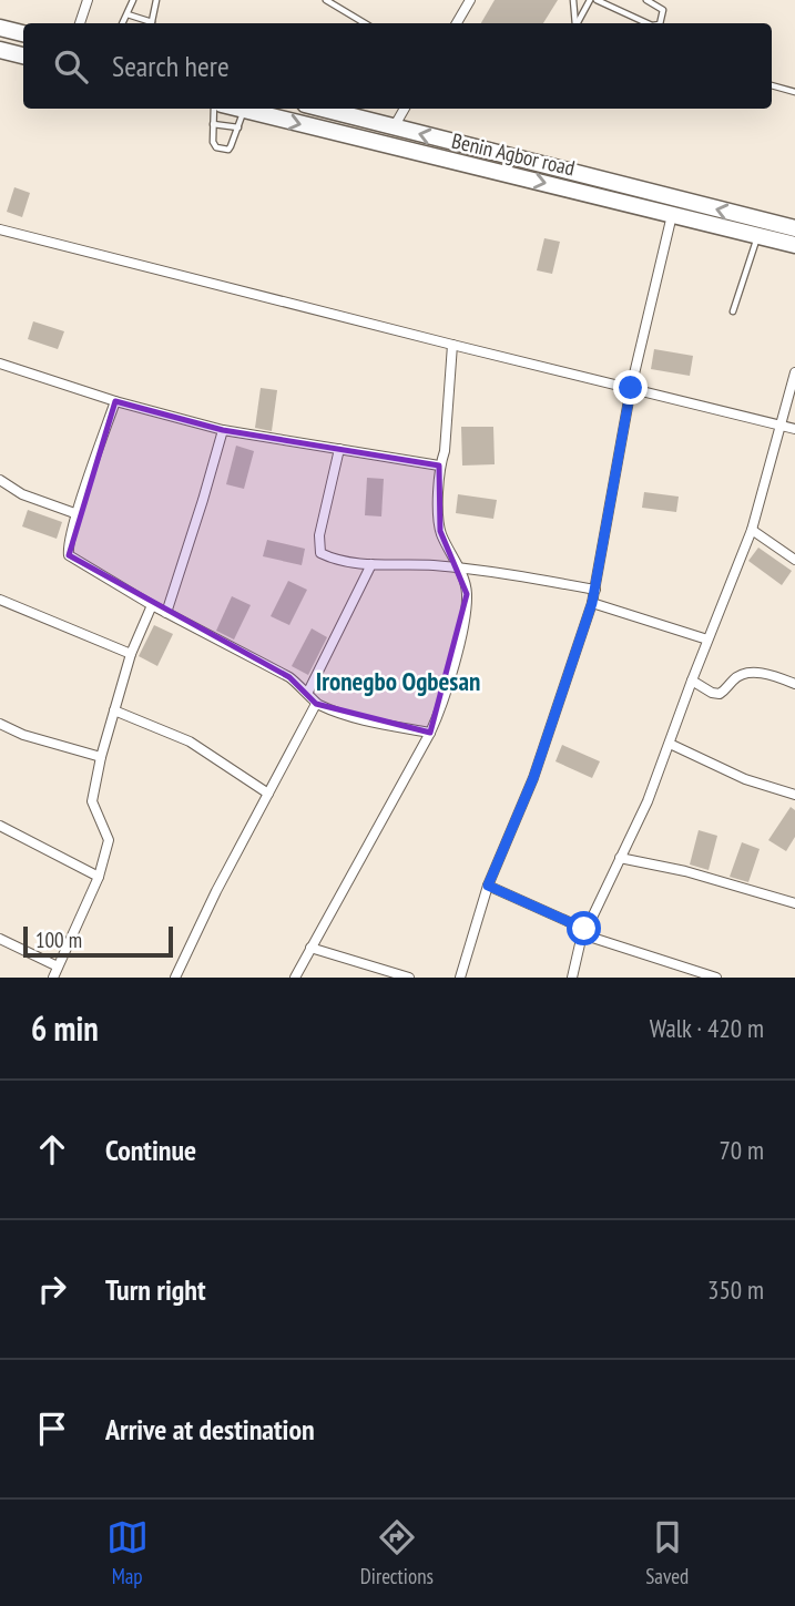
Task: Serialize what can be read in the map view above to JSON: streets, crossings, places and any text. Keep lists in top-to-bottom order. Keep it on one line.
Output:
{"streets":{"highway":["Benin Agbor road"]},"districts":["Ironegbo Ogbesan"],"scale_bar":"100 m","page":{"search":"Search here","scale":"100 m","heading":["6 min","Walk · 420 m"],"list":[["Continue","70 m"],["Turn right","350 m"],"Arrive at destination"],"nav":["Map","Directions","Saved"]}}
